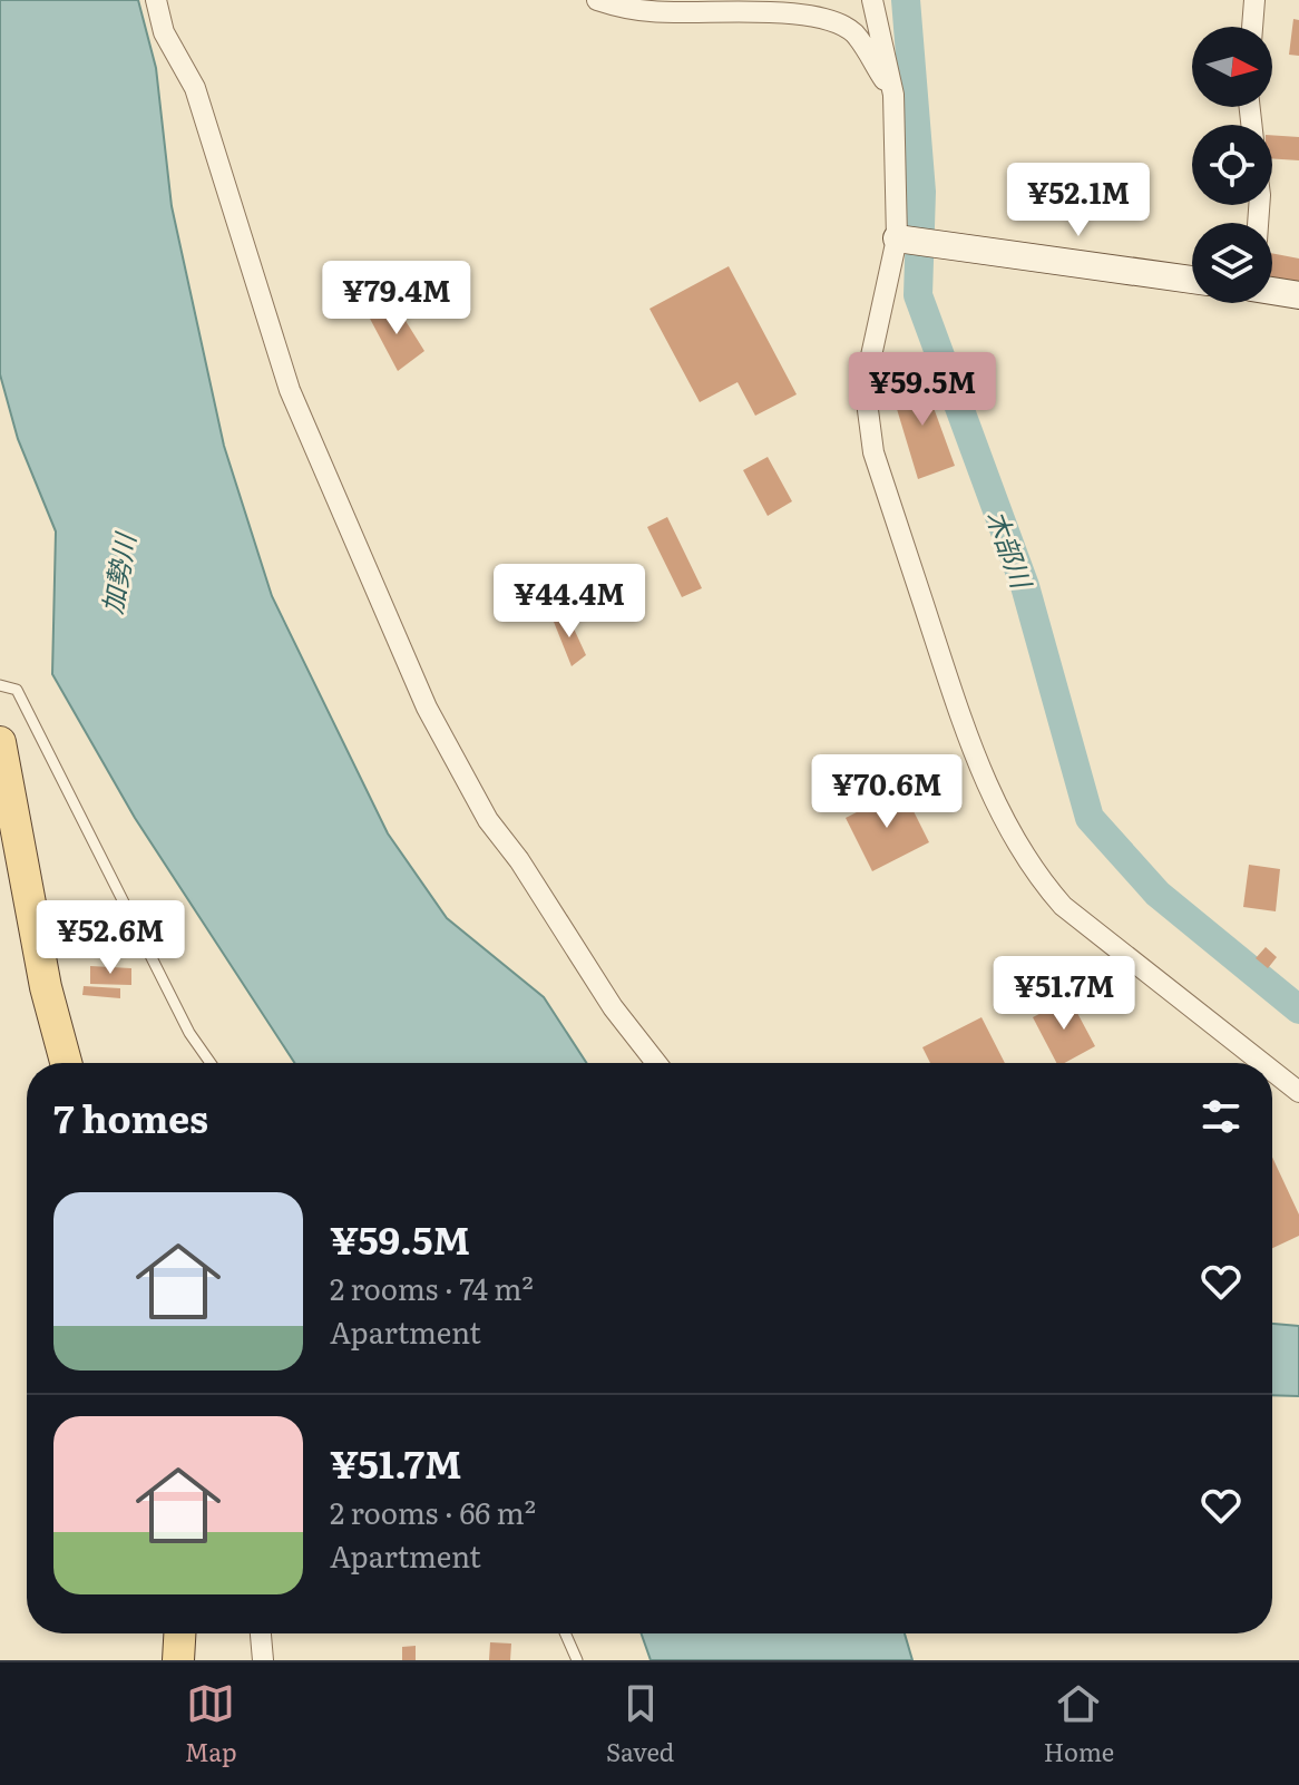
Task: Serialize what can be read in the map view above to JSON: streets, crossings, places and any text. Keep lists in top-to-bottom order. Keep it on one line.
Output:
{"water":["木部川","加勢川"],"north":"right","page":{"price":["¥52.1M","¥79.4M","¥59.5M","¥44.4M","¥70.6M","¥52.6M","¥51.7M"],"heading":"7 homes","list":[{"name":"¥59.5M","note":"2 rooms · 74 m² · Apartment"},{"name":"¥51.7M","note":"2 rooms · 66 m² · Apartment"}],"tabs":["Map","Saved","Home"]}}
